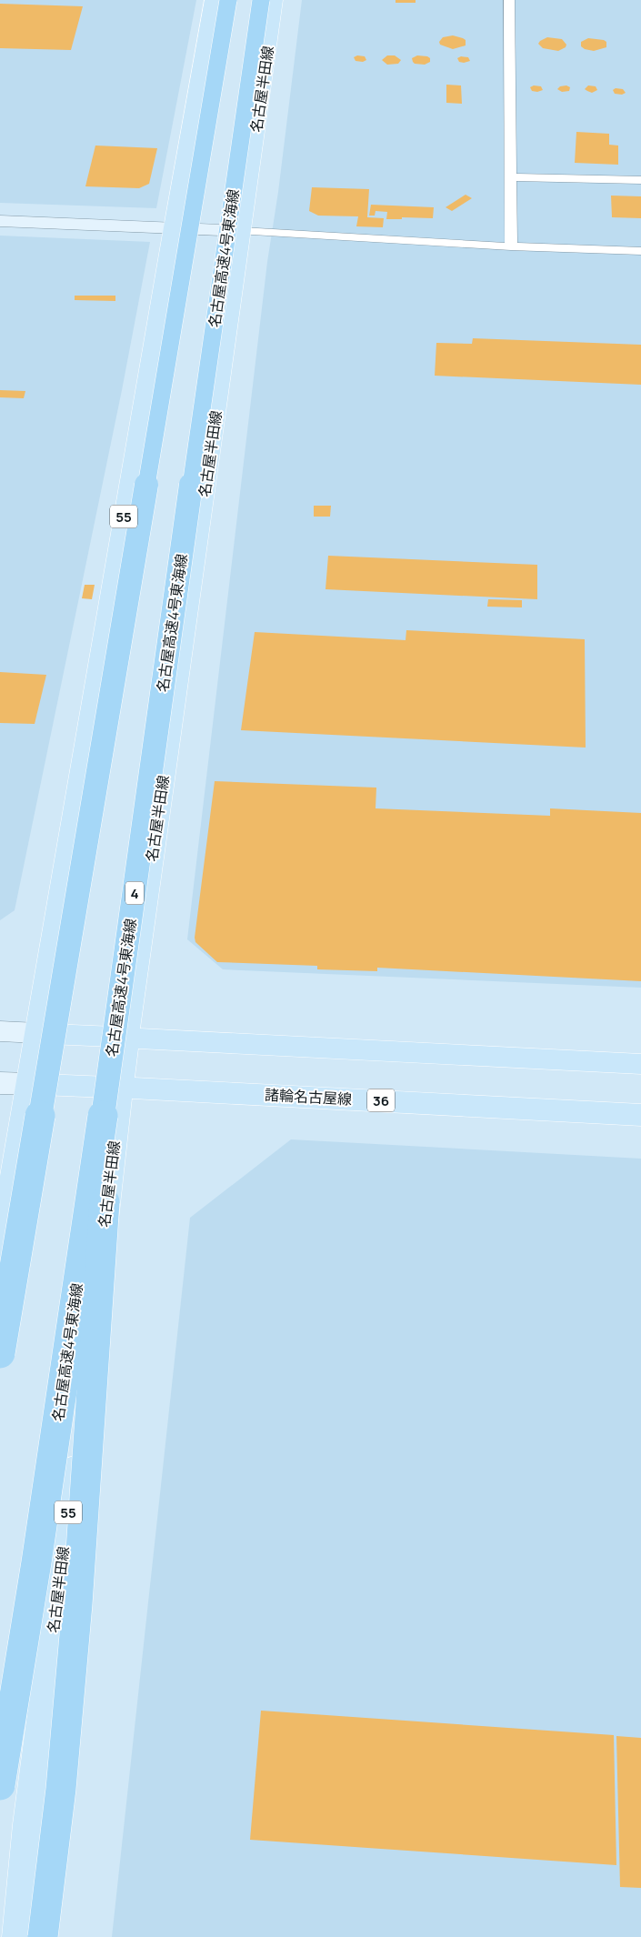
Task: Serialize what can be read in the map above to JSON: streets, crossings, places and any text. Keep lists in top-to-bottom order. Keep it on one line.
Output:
{"streets":{"highway":["名古屋高速4号東海線","4"],"main road":["名古屋半田線","55","諸輪名古屋線","36"]},"crossings":[["名古屋半田線","名古屋高速4号東海線"],["名古屋半田線","諸輪名古屋線"],["55","諸輪名古屋線"]]}
